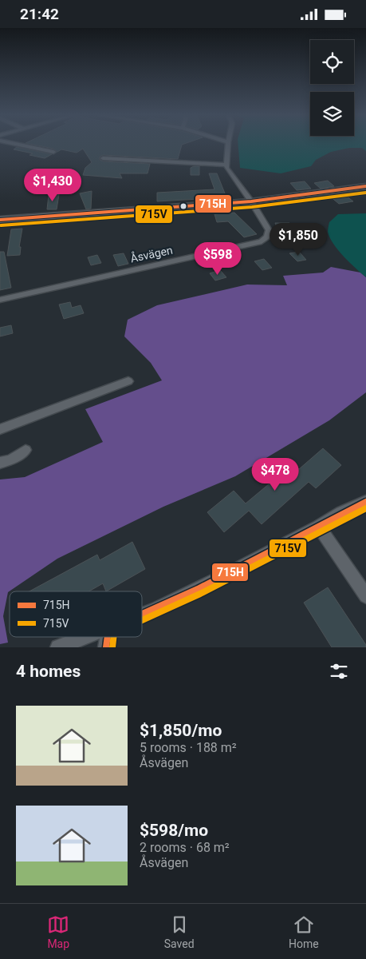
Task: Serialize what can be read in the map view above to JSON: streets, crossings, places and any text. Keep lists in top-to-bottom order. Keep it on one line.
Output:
{"streets":{"street":["Åsvägen"]},"lines":["transit line 715H","transit line 715V"],"legend":["715H","715V"],"page":{"status":"21:42","price":["$1,430","$1,850","$598","$478"],"heading":"4 homes","list":[{"name":"$1,850/mo","note":"5 rooms · 188 m² · Åsvägen"},{"name":"$598/mo","note":"2 rooms · 68 m² · Åsvägen"}],"tabs":["Map","Saved","Home"]}}
